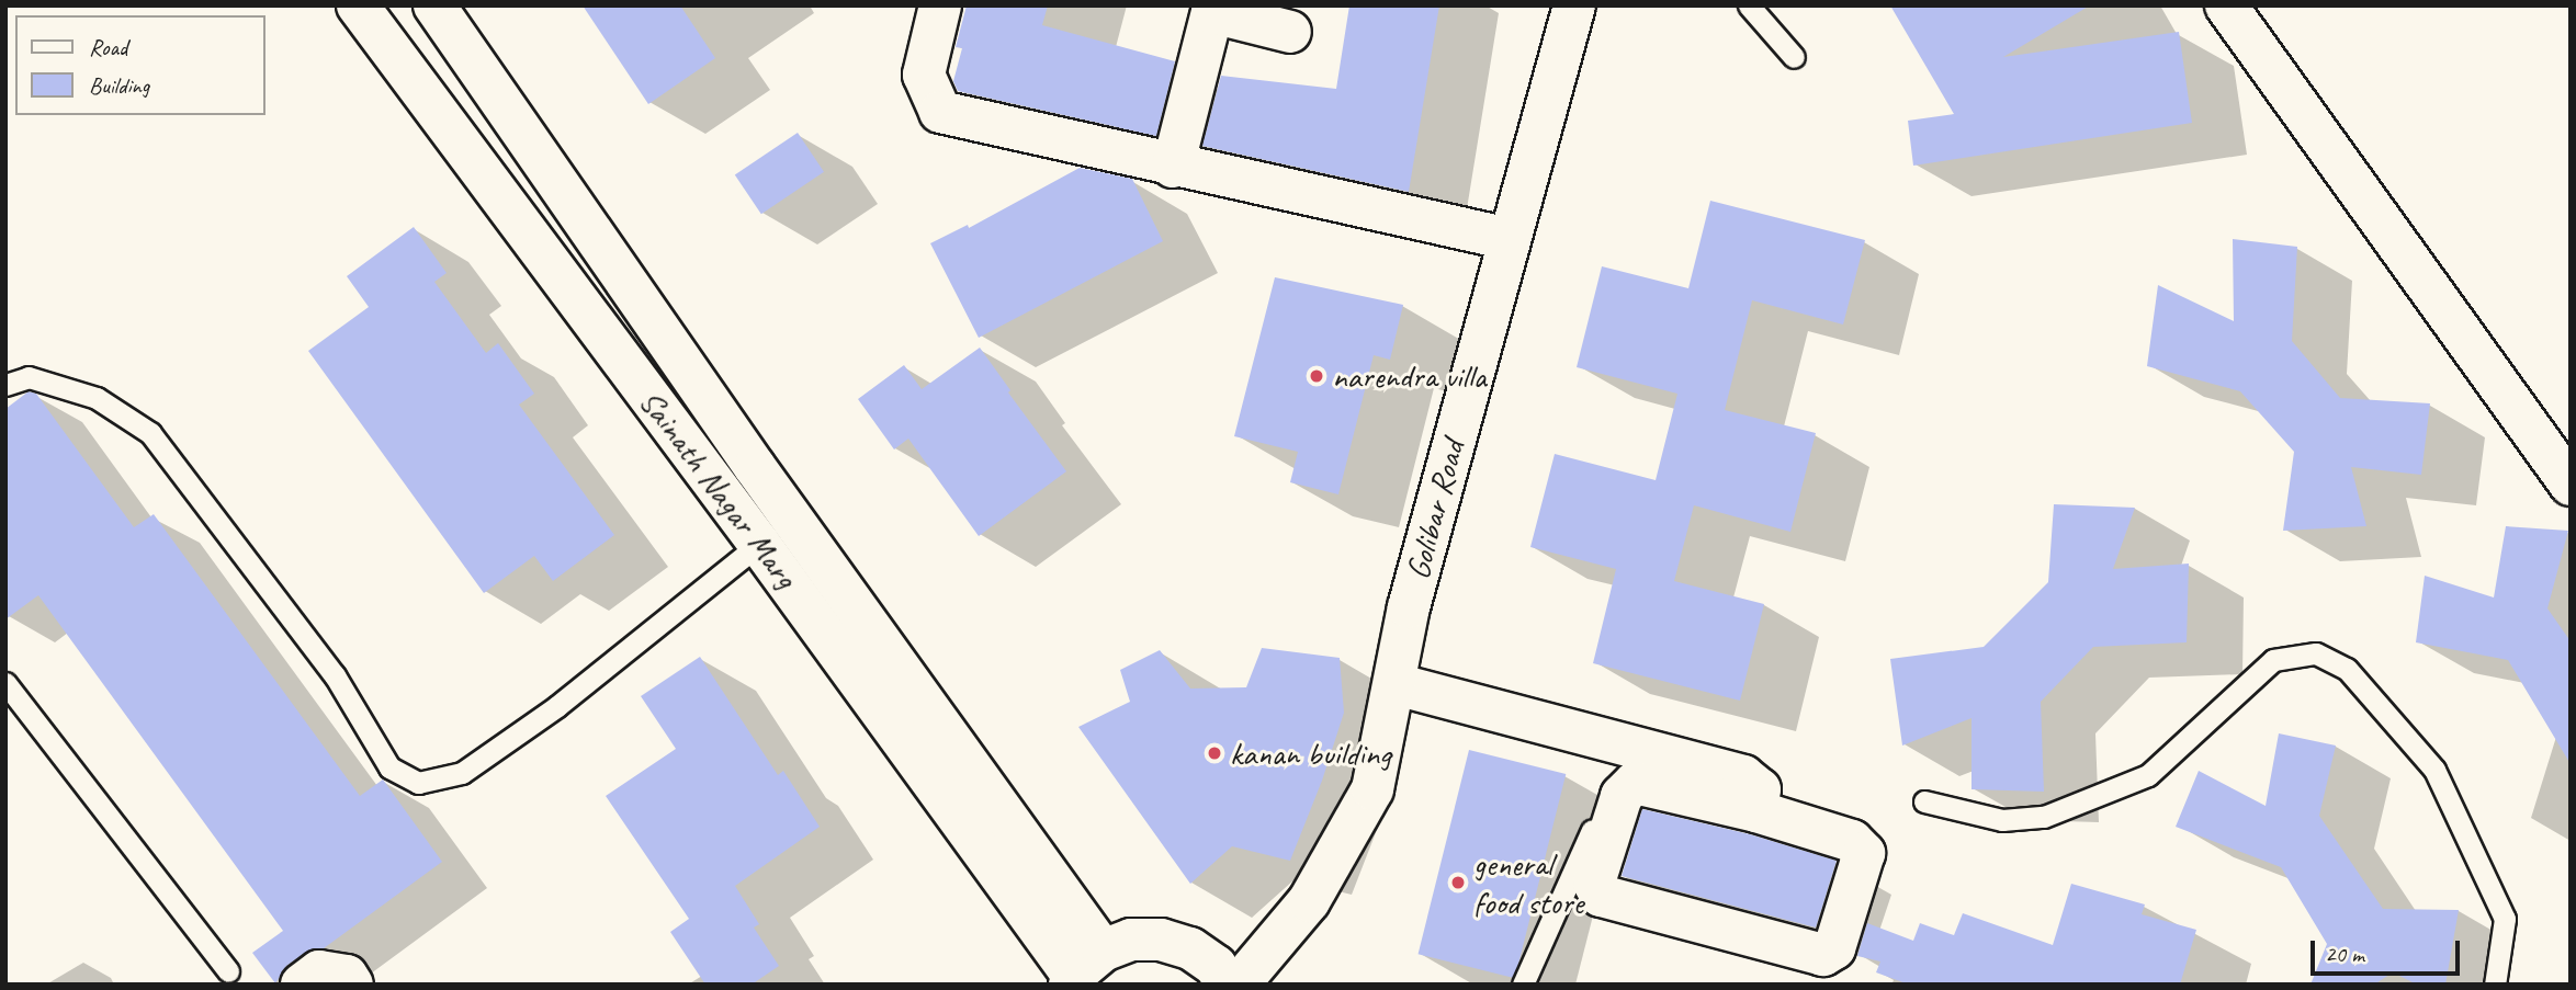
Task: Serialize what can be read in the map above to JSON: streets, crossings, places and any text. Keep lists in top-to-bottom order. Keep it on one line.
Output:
{"streets":{"street":["Sainath Nagar Marg","Golibar Road"]},"places":["narendra villa","kanan building","general food store"],"legend":["Road","Building"],"scale_bar":"20 m"}
